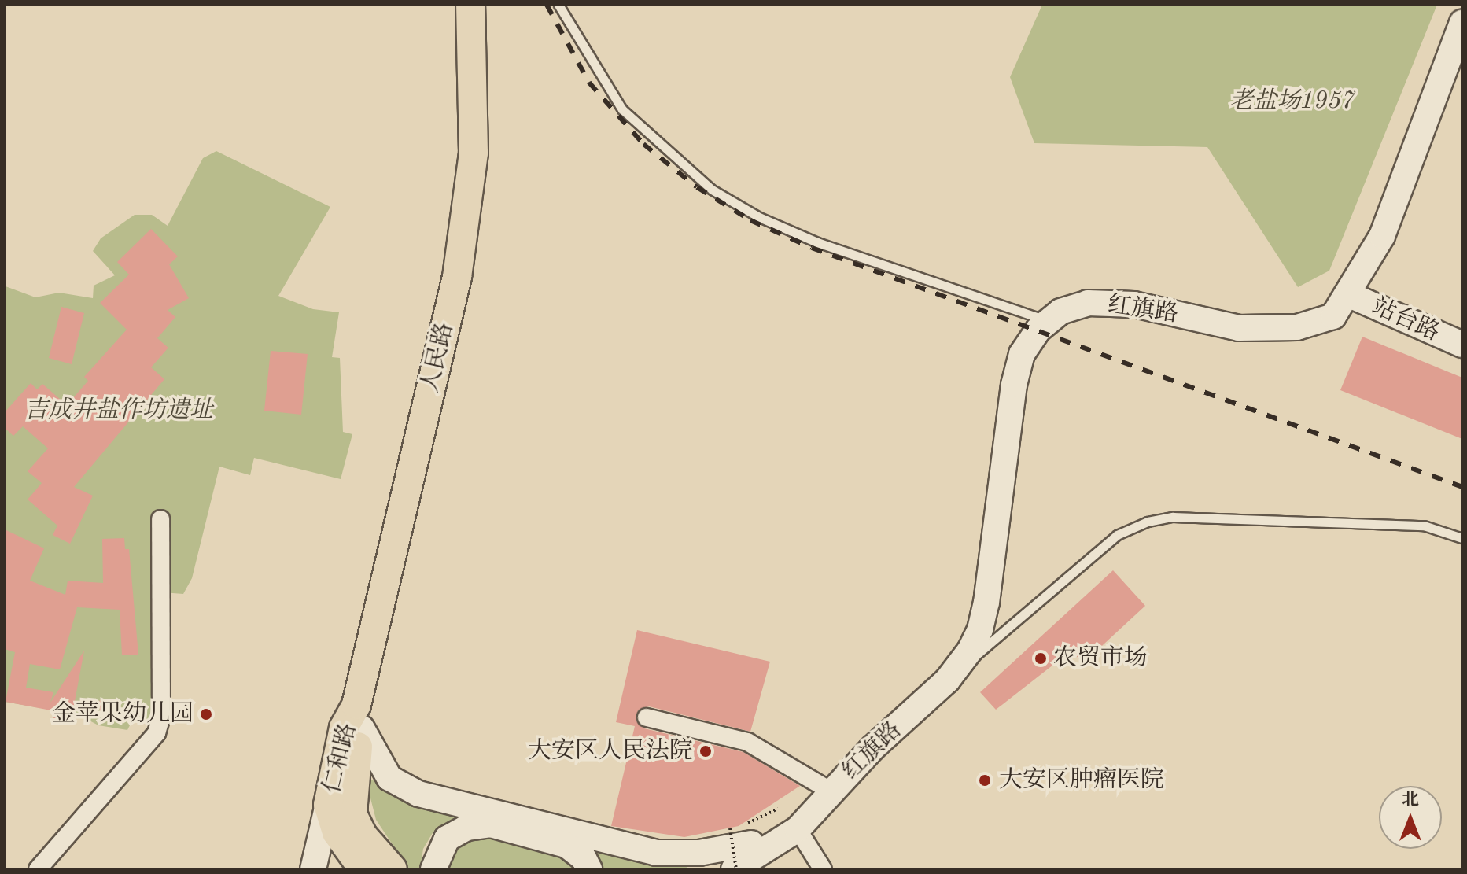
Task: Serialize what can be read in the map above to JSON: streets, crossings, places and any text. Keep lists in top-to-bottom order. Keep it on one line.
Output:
{"streets":{"main road":["人民路","仁和路"],"street":["红旗路","站台路"]},"crossings":[["红旗路","站台路"],["人民路","仁和路"]],"parks":["老盐场1957","吉成井盐作坊遗址"],"places":["农贸市场","金苹果幼儿园","大安区人民法院","大安区肿瘤医院"],"north":"top"}
